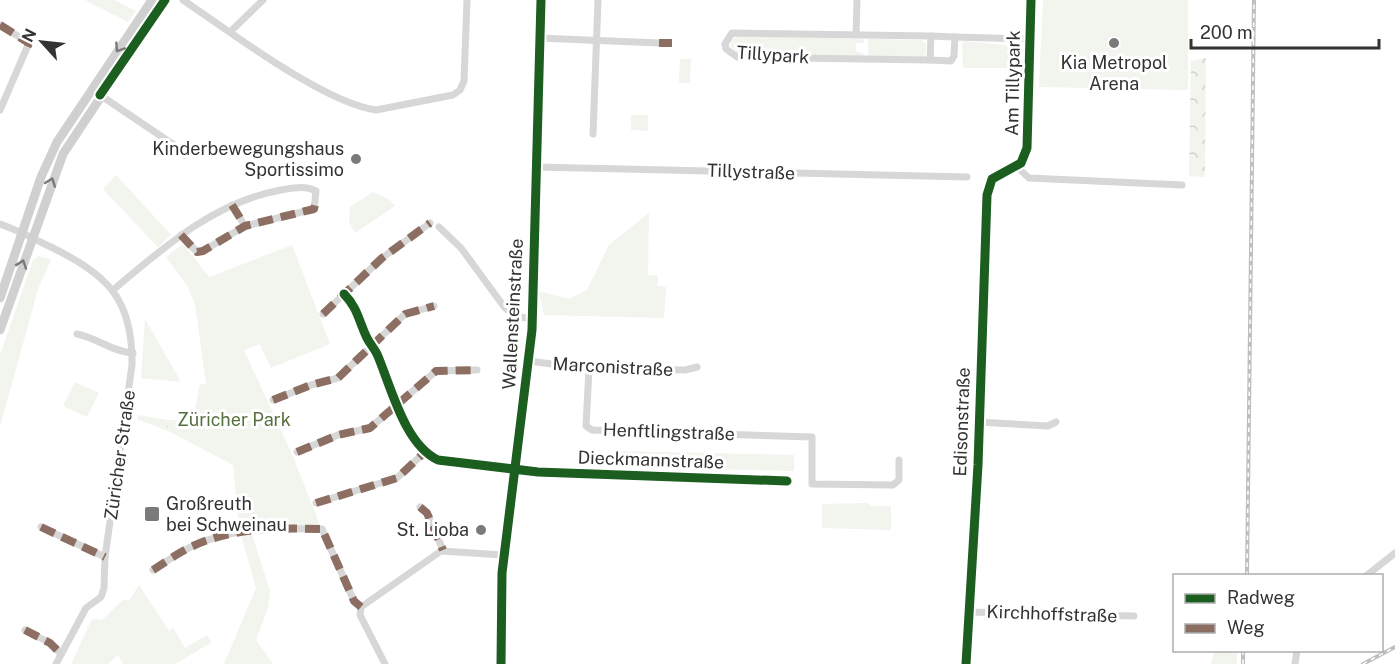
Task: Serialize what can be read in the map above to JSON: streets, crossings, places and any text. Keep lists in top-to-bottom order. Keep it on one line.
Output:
{"streets":{"main road":["Wallensteinstraße"],"street":["Tillypark","Am Tillypark","Tillystraße","Marconistraße","Edisonstraße","Henftlingstraße","Züricher Straße","Dieckmannstraße","Kirchhoffstraße"]},"crossings":[["Tillypark","Am Tillypark"],["Am Tillypark","Edisonstraße"],["Tillystraße","Wallensteinstraße"],["Wallensteinstraße","Marconistraße"],["Wallensteinstraße","Dieckmannstraße"],["Marconistraße","Henftlingstraße"],["Edisonstraße","Kirchhoffstraße"]],"parks":["Züricher Park"],"places":{"other":["Kia Metropol Arena","Kinderbewegungshaus Sportissimo","St. Lioba"],"transit":["Großreuth bei Schweinau"]},"legend":["Radweg","Weg"],"scale_bar":"200 m","north":"top left"}
